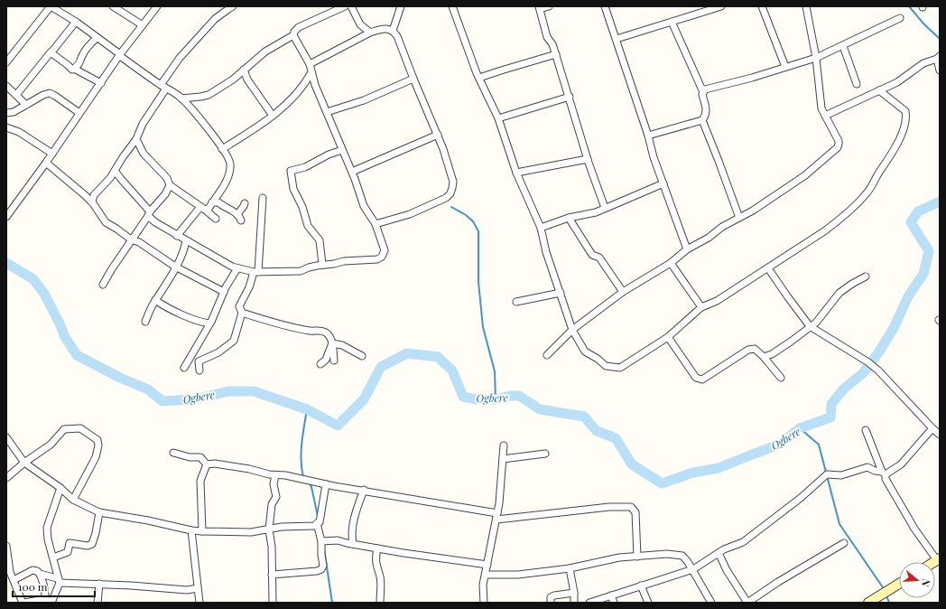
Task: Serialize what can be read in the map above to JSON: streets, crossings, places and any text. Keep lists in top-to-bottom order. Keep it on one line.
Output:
{"water":["Ogbere"],"scale_bar":"100 m","north":"right"}
